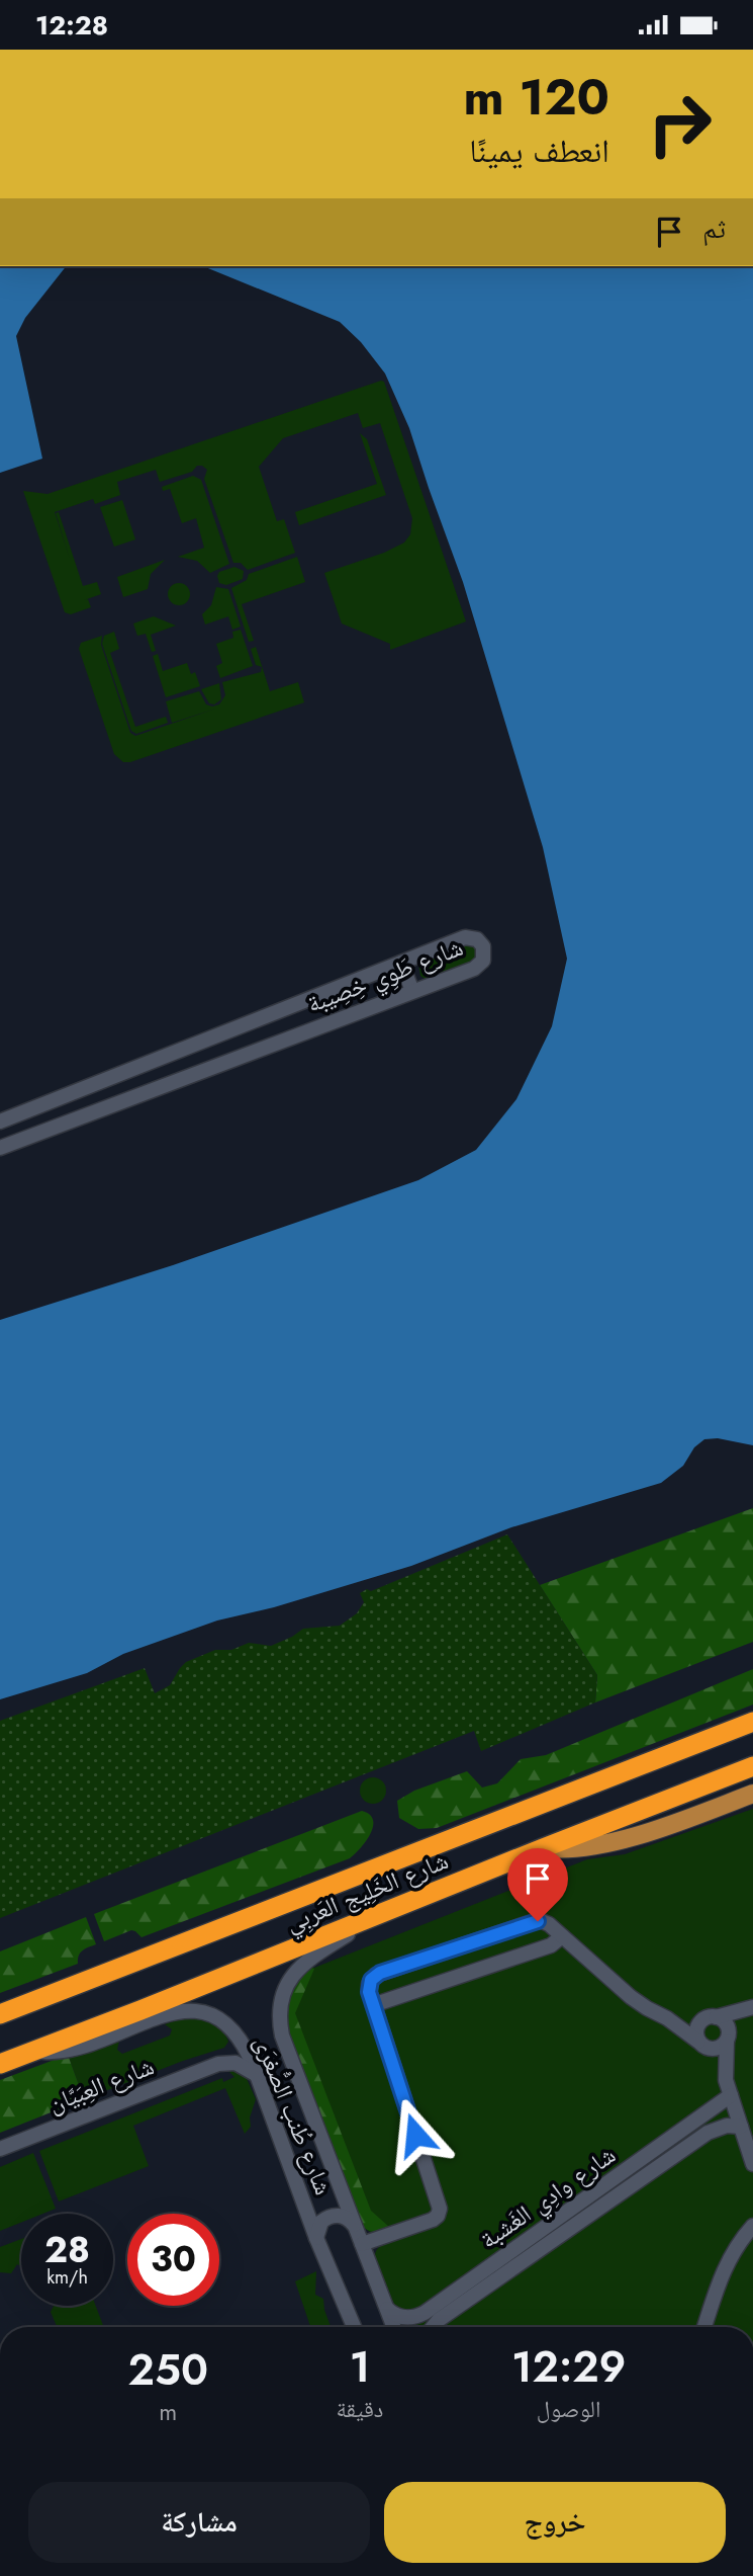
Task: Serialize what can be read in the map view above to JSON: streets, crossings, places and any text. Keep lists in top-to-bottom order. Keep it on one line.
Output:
{"streets":{"highway":["شارع الخَلِيج العَربِي"],"street":["شارع طَوِي خِصِيبة","شارع العِبَيَّان","شارع طُنب الصُّغرَى","شارع وادِي الغَشبة"]},"crossings":[["شارع الخَلِيج العَربِي","شارع طُنب الصُّغرَى"],["شارع طُنب الصُّغرَى","شارع وادِي الغَشبة"]],"page":{"status":"12:28","turn":["120 m","انعطف يمينًا"],"then":"ثم","speed":"28 km/h","limit":"30","eta":["12:29","الوصول","1","دقيقة","250","m"],"buttons":["خروج","مشاركة"]}}
